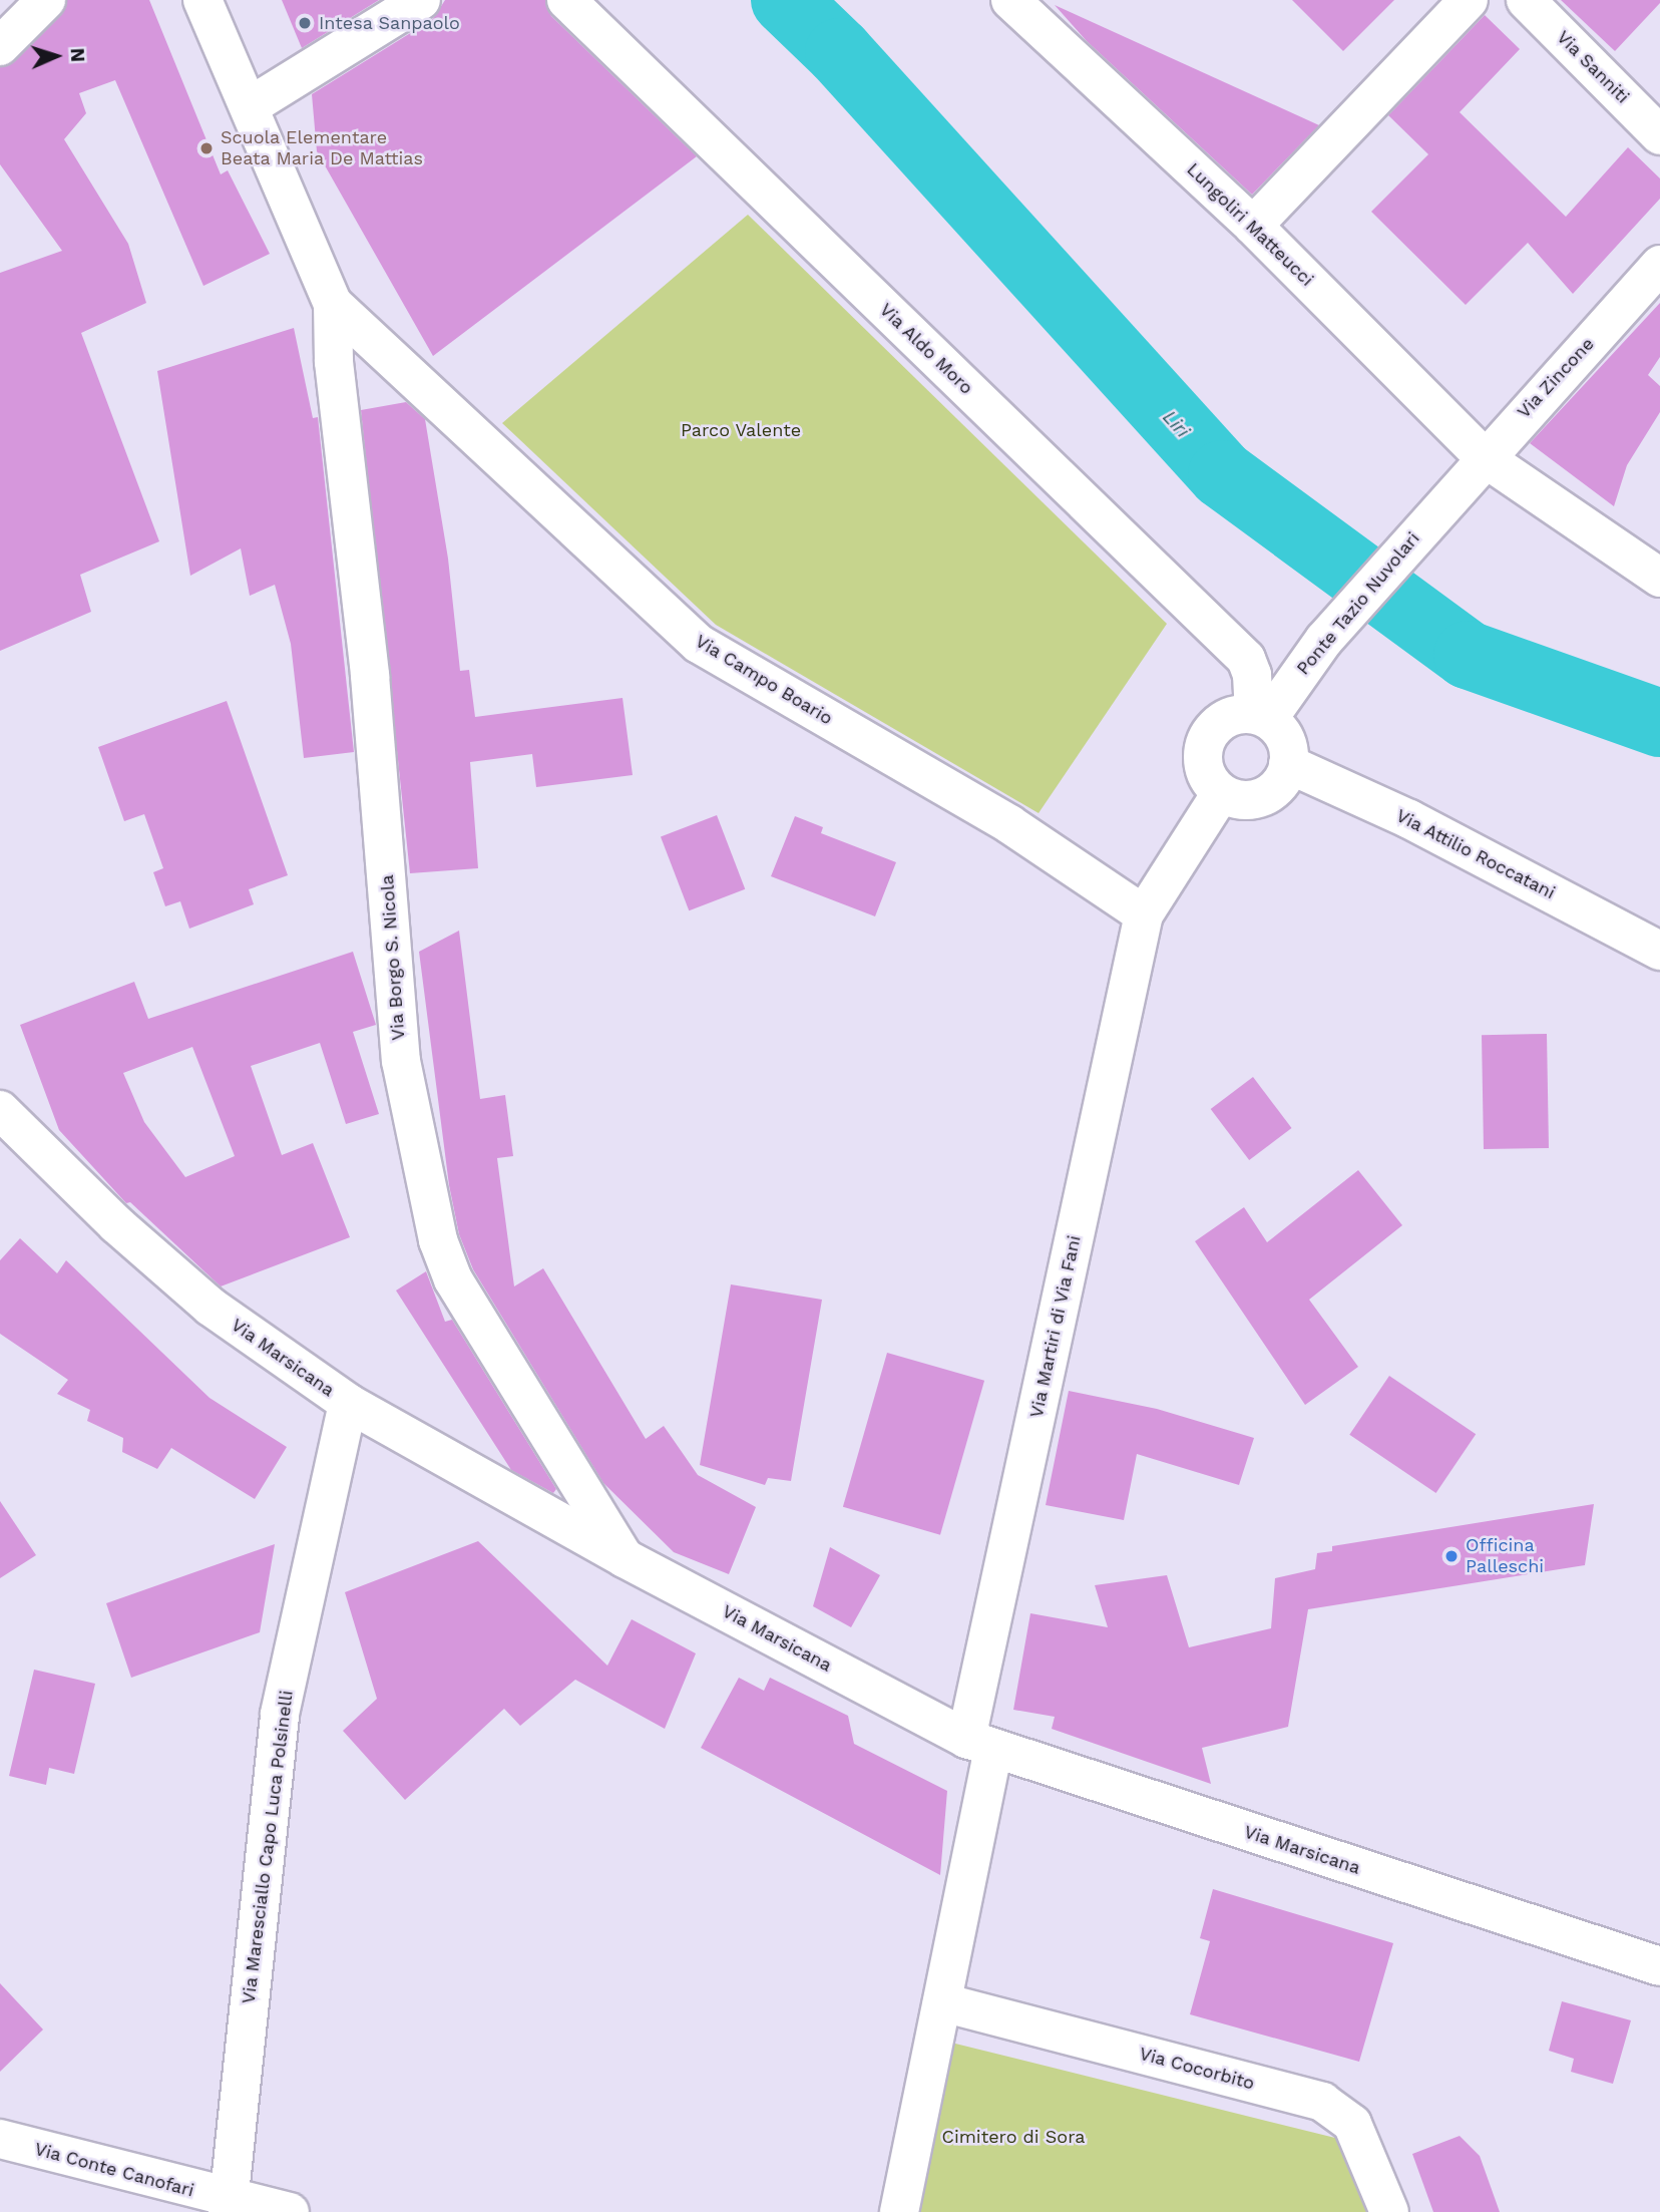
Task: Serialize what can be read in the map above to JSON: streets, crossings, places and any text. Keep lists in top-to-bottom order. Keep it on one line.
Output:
{"streets":{"street":["Via Sanniti","Lungoliri Matteucci","Via Aldo Moro","Via Zincone","Ponte Tazio Nuvolari","Via Campo Boario","Via Attilio Roccatani","Via Borgo S. Nicola","Via Martiri di Via Fani","Via Marsicana","Via Maresciallo Capo Luca Polsinelli","Via Cocorbito","Via Conte Canofari"]},"crossings":[["Lungoliri Matteucci","Via Zincone"],["Via Aldo Moro","Ponte Tazio Nuvolari"],["Via Aldo Moro","Via Attilio Roccatani"],["Via Zincone","Ponte Tazio Nuvolari"],["Ponte Tazio Nuvolari","Via Attilio Roccatani"],["Via Campo Boario","Via Borgo S. Nicola"],["Via Campo Boario","Via Martiri di Via Fani"],["Via Borgo S. Nicola","Via Marsicana"],["Via Martiri di Via Fani","Via Marsicana"],["Via Martiri di Via Fani","Via Cocorbito"],["Via Marsicana","Via Maresciallo Capo Luca Polsinelli"],["Via Maresciallo Capo Luca Polsinelli","Via Conte Canofari"]],"water":["Liri"],"parks":["Parco Valente","Cimitero di Sora"],"places":["Intesa Sanpaolo","Scuola Elementare Beata Maria De Mattias","Officina Palleschi"],"north":"right"}
